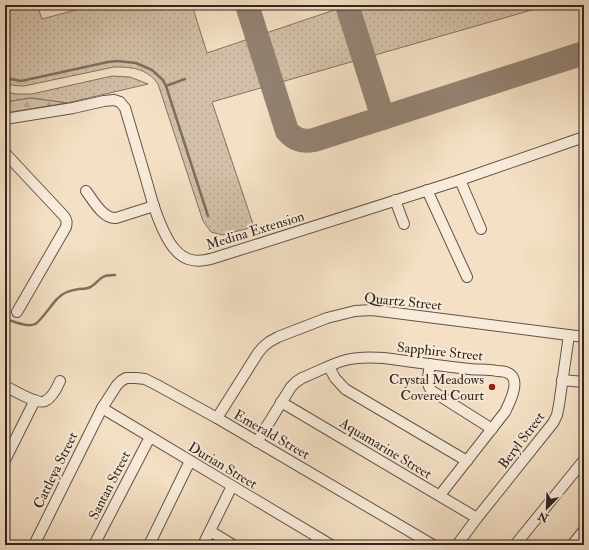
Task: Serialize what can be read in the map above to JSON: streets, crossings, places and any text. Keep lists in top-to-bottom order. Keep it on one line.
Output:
{"streets":{"street":["Medina Extension","Quartz Street","Sapphire Street","Emerald Street","Beryl Street","Aquamarine Street","Durian Street","Cattleya Street","Santan Street"]},"crossings":[["Quartz Street","Emerald Street"],["Quartz Street","Beryl Street"],["Sapphire Street","Emerald Street"],["Sapphire Street","Aquamarine Street"],["Emerald Street","Durian Street"],["Emerald Street","Cattleya Street"],["Beryl Street","Aquamarine Street"],["Durian Street","Cattleya Street"],["Durian Street","Santan Street"]],"places":["Crystal Meadows Covered Court"],"north":"bottom left"}
